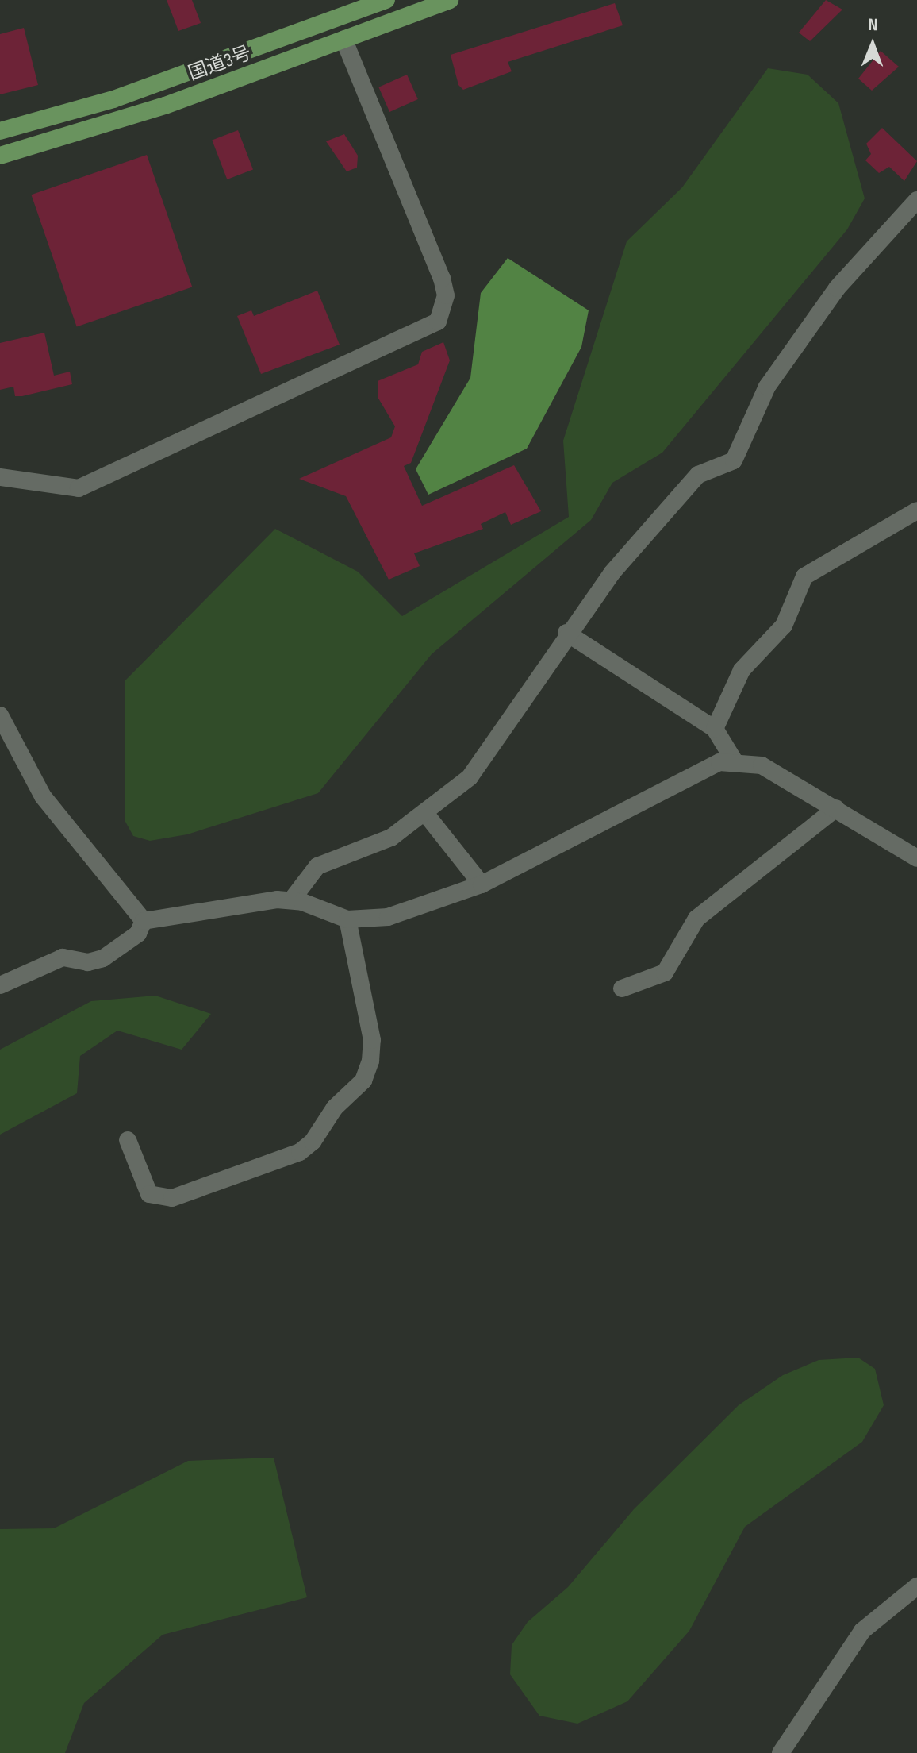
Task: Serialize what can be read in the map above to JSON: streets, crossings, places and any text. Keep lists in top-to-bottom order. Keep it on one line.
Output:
{"streets":{"highway":["国道3号"]},"north":"top"}
